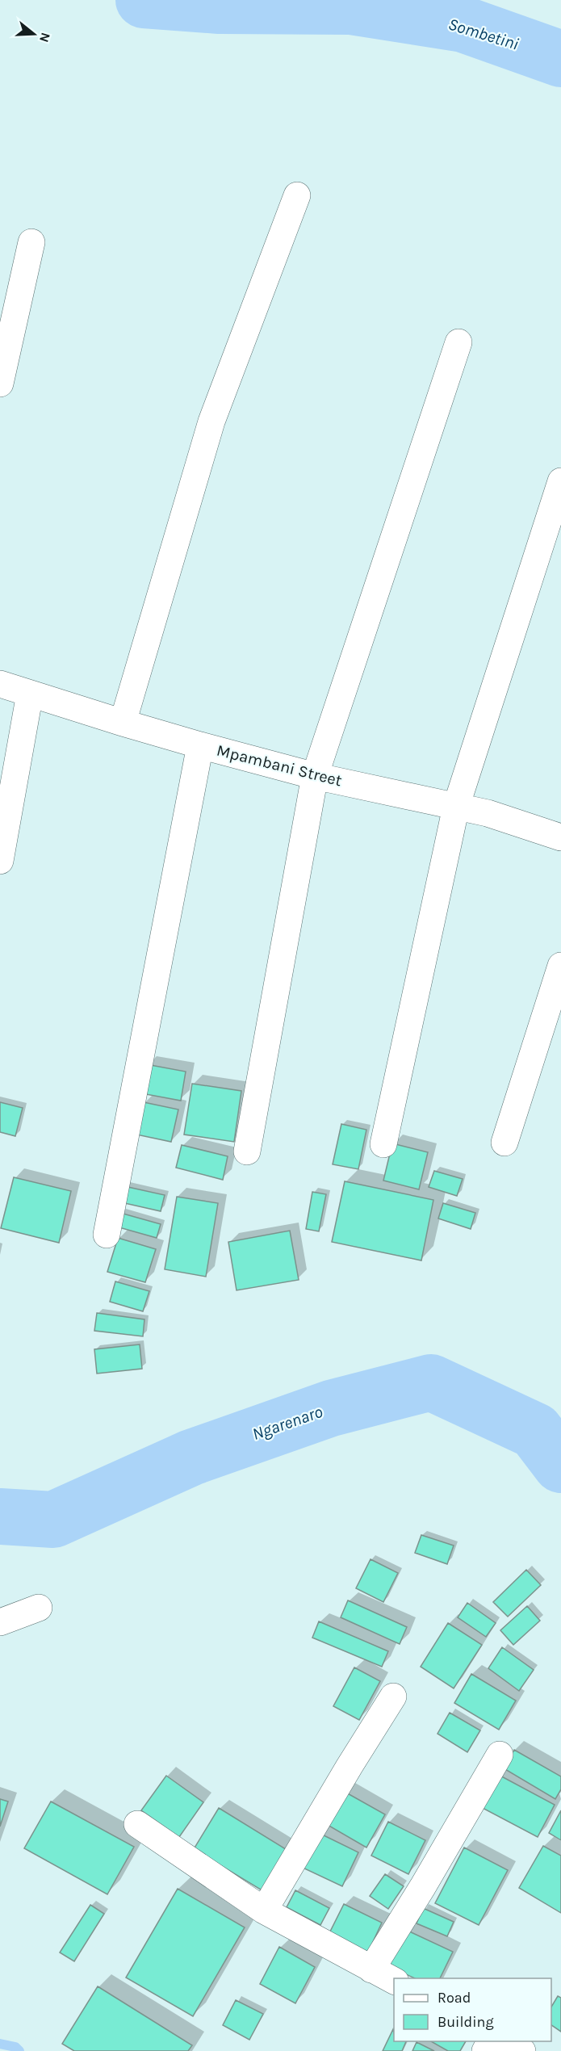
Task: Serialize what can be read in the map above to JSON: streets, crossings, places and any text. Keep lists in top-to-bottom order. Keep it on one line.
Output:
{"streets":{"street":["Mpambani Street"]},"water":["Sombetini","Ngarenaro"],"legend":["Road","Building"],"north":"right"}
